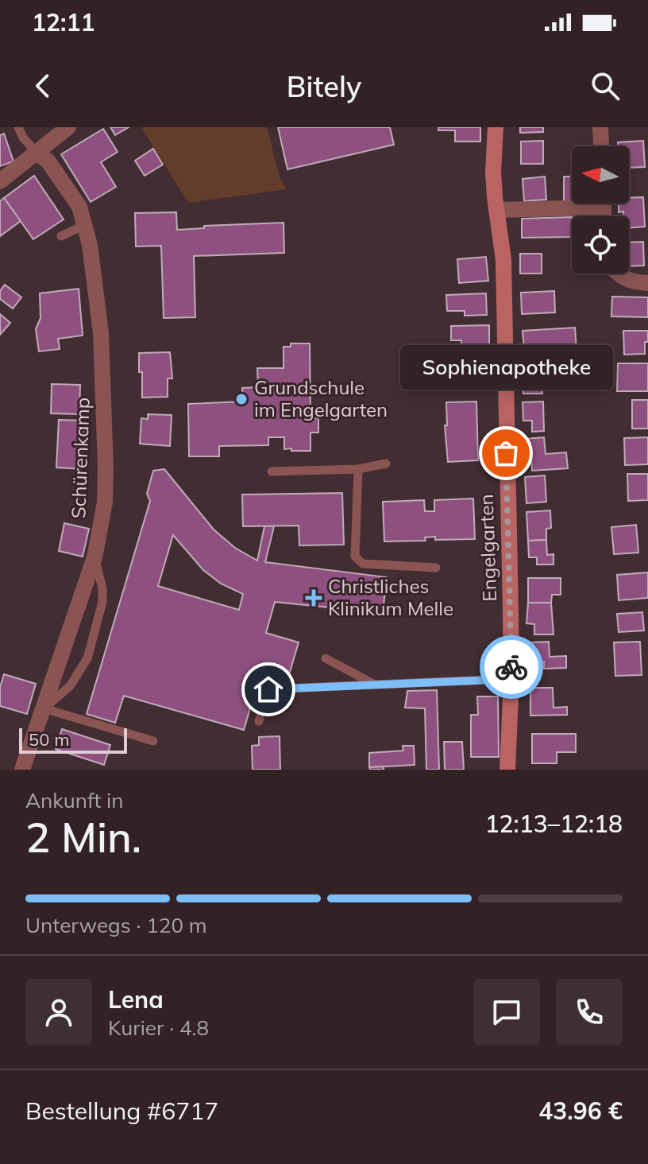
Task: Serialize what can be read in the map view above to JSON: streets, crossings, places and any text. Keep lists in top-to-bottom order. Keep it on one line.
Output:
{"streets":{"street":["Schürenkamp","Engelgarten"]},"places":{"other":["Grundschule im Engelgarten","Sophienapotheke"],"health":["Christliches Klinikum Melle"]},"scale_bar":"50 m","north":"left","page":{"status":"12:11","header":"Bitely","bubble":"Sophienapotheke","scale":"50 m","heading":["2 Min.","Ankunft in","12:13–12:18"],"panel":["Lena","Kurier · 4.8","Bestellung #6717","43.96 €"],"bar":"Unterwegs · 120 m"}}
